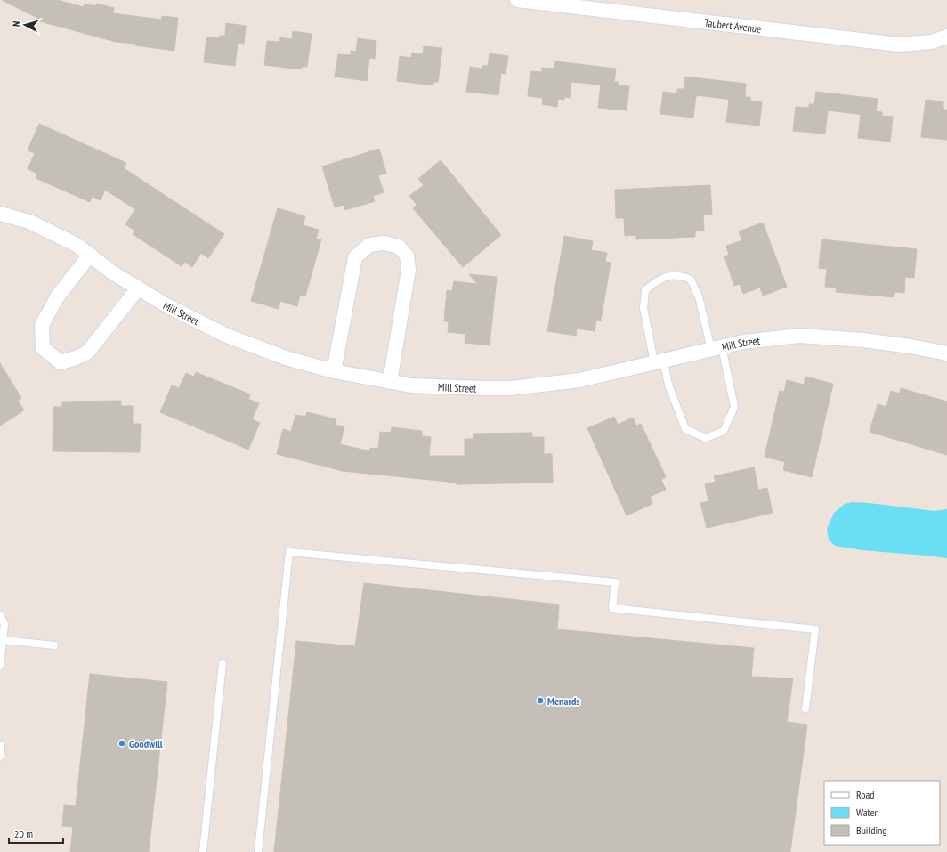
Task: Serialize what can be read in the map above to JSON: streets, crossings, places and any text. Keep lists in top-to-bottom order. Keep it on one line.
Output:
{"streets":{"street":["Taubert Avenue","Mill Street"]},"places":["Menards","Goodwill"],"legend":["Road","Water","Building"],"scale_bar":"20 m","north":"left"}
